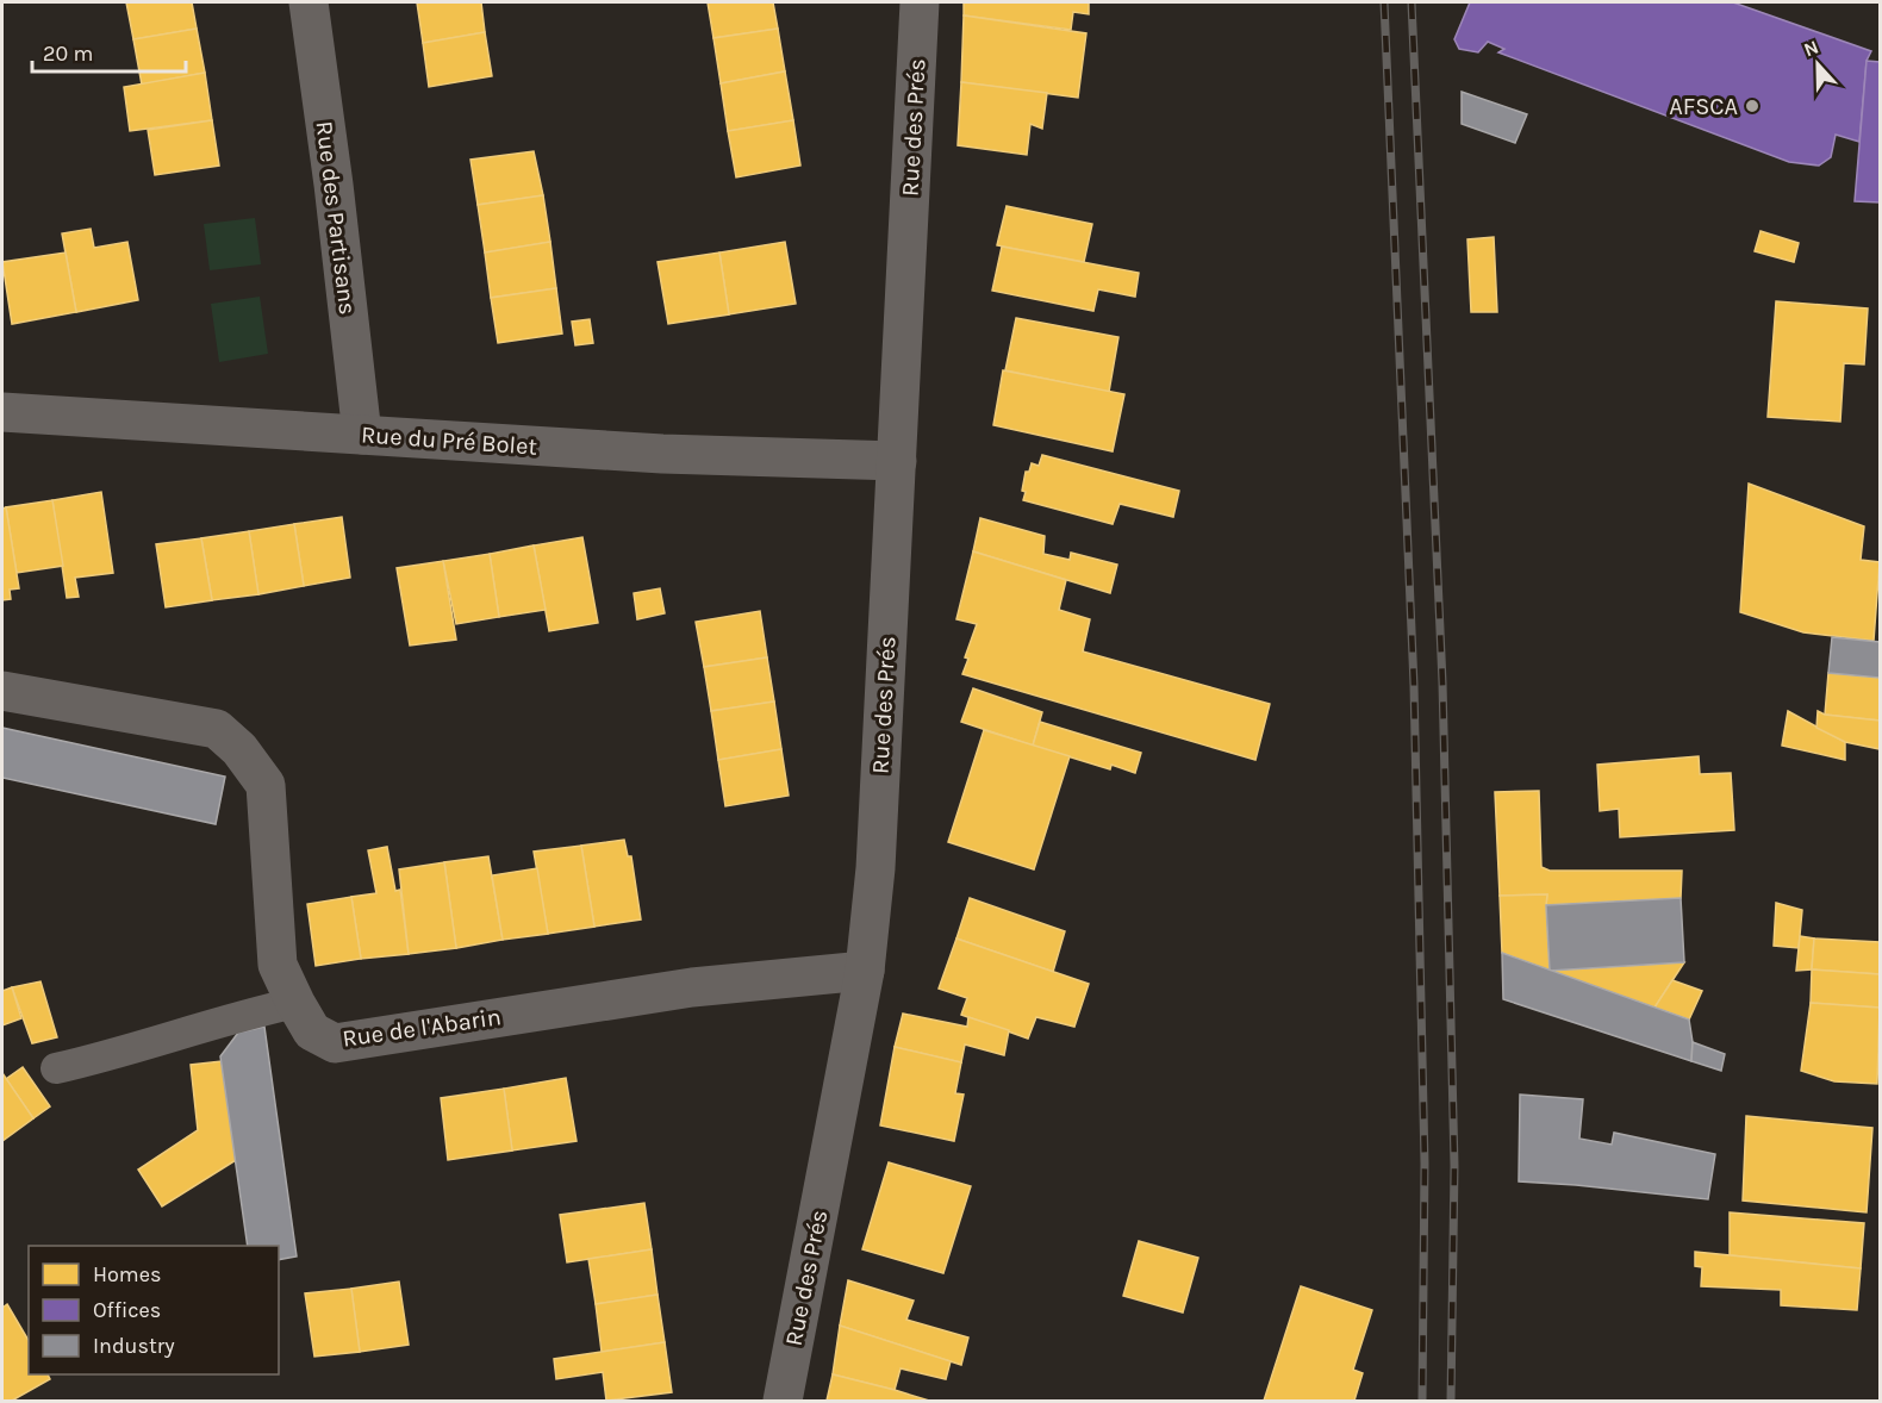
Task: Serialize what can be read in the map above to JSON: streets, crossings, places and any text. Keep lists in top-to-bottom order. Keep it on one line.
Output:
{"streets":{"street":["Rue des Prés","Rue des Partisans","Rue du Pré Bolet","Rue de l'Abarin"]},"crossings":[["Rue des Prés","Rue du Pré Bolet"],["Rue des Prés","Rue de l'Abarin"],["Rue des Partisans","Rue du Pré Bolet"]],"places":["AFSCA"],"legend":["Homes","Offices","Industry"],"scale_bar":"20 m","north":"top"}
